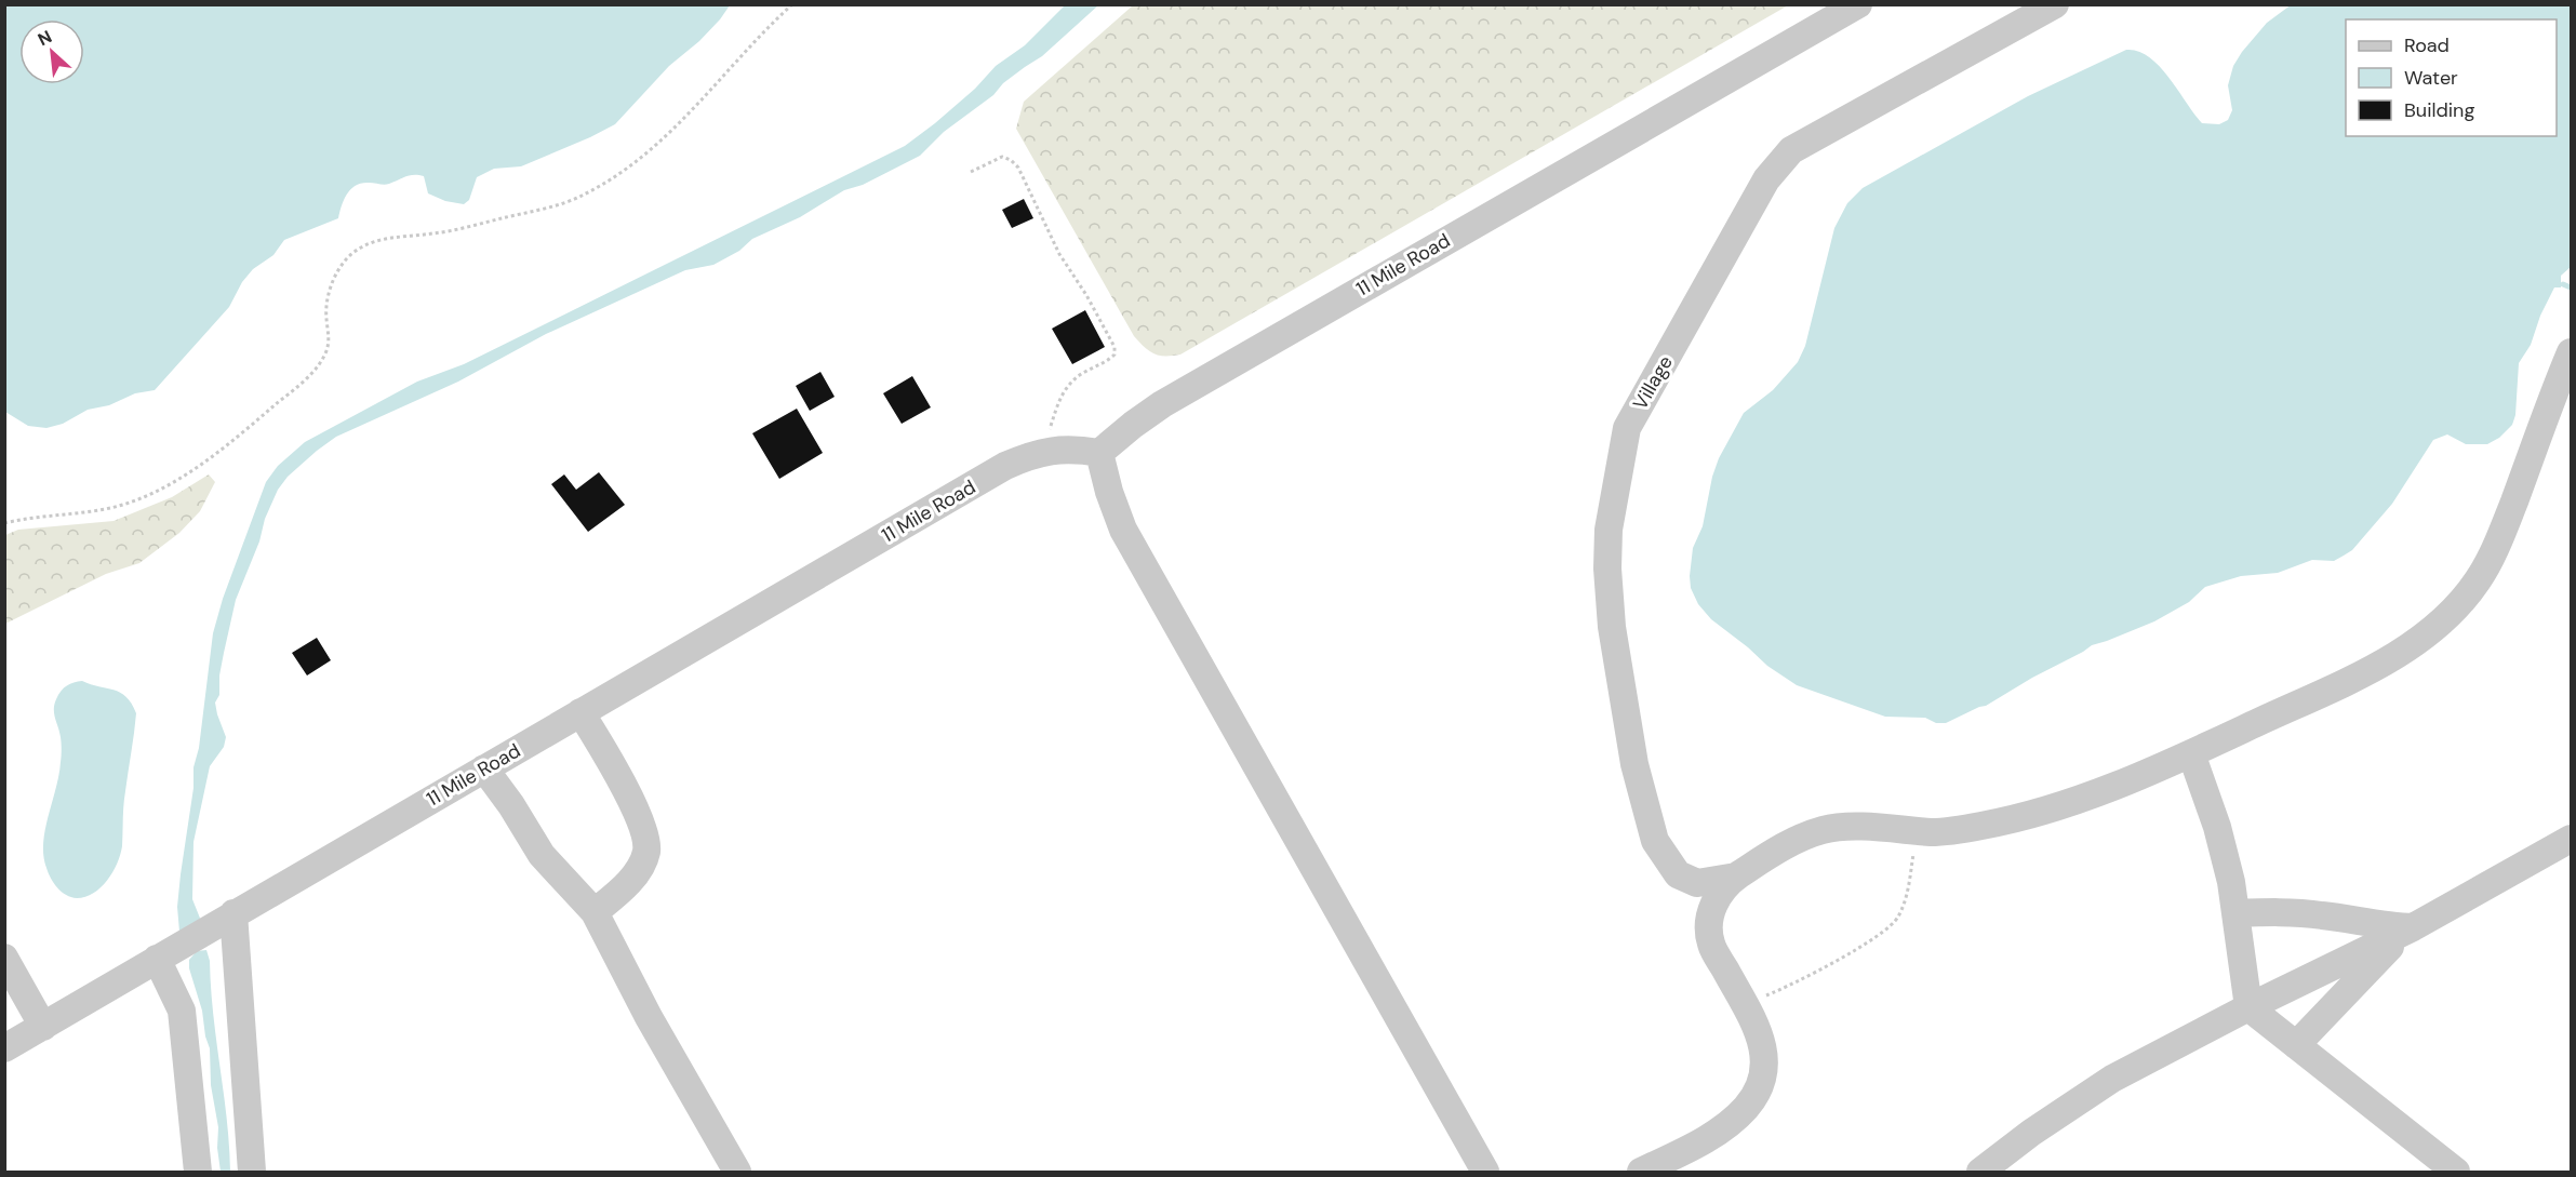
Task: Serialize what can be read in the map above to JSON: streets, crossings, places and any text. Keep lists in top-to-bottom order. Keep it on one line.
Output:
{"streets":{"street":["11 Mile Road","Village"]},"legend":["Road","Water","Building"],"north":"top left"}
